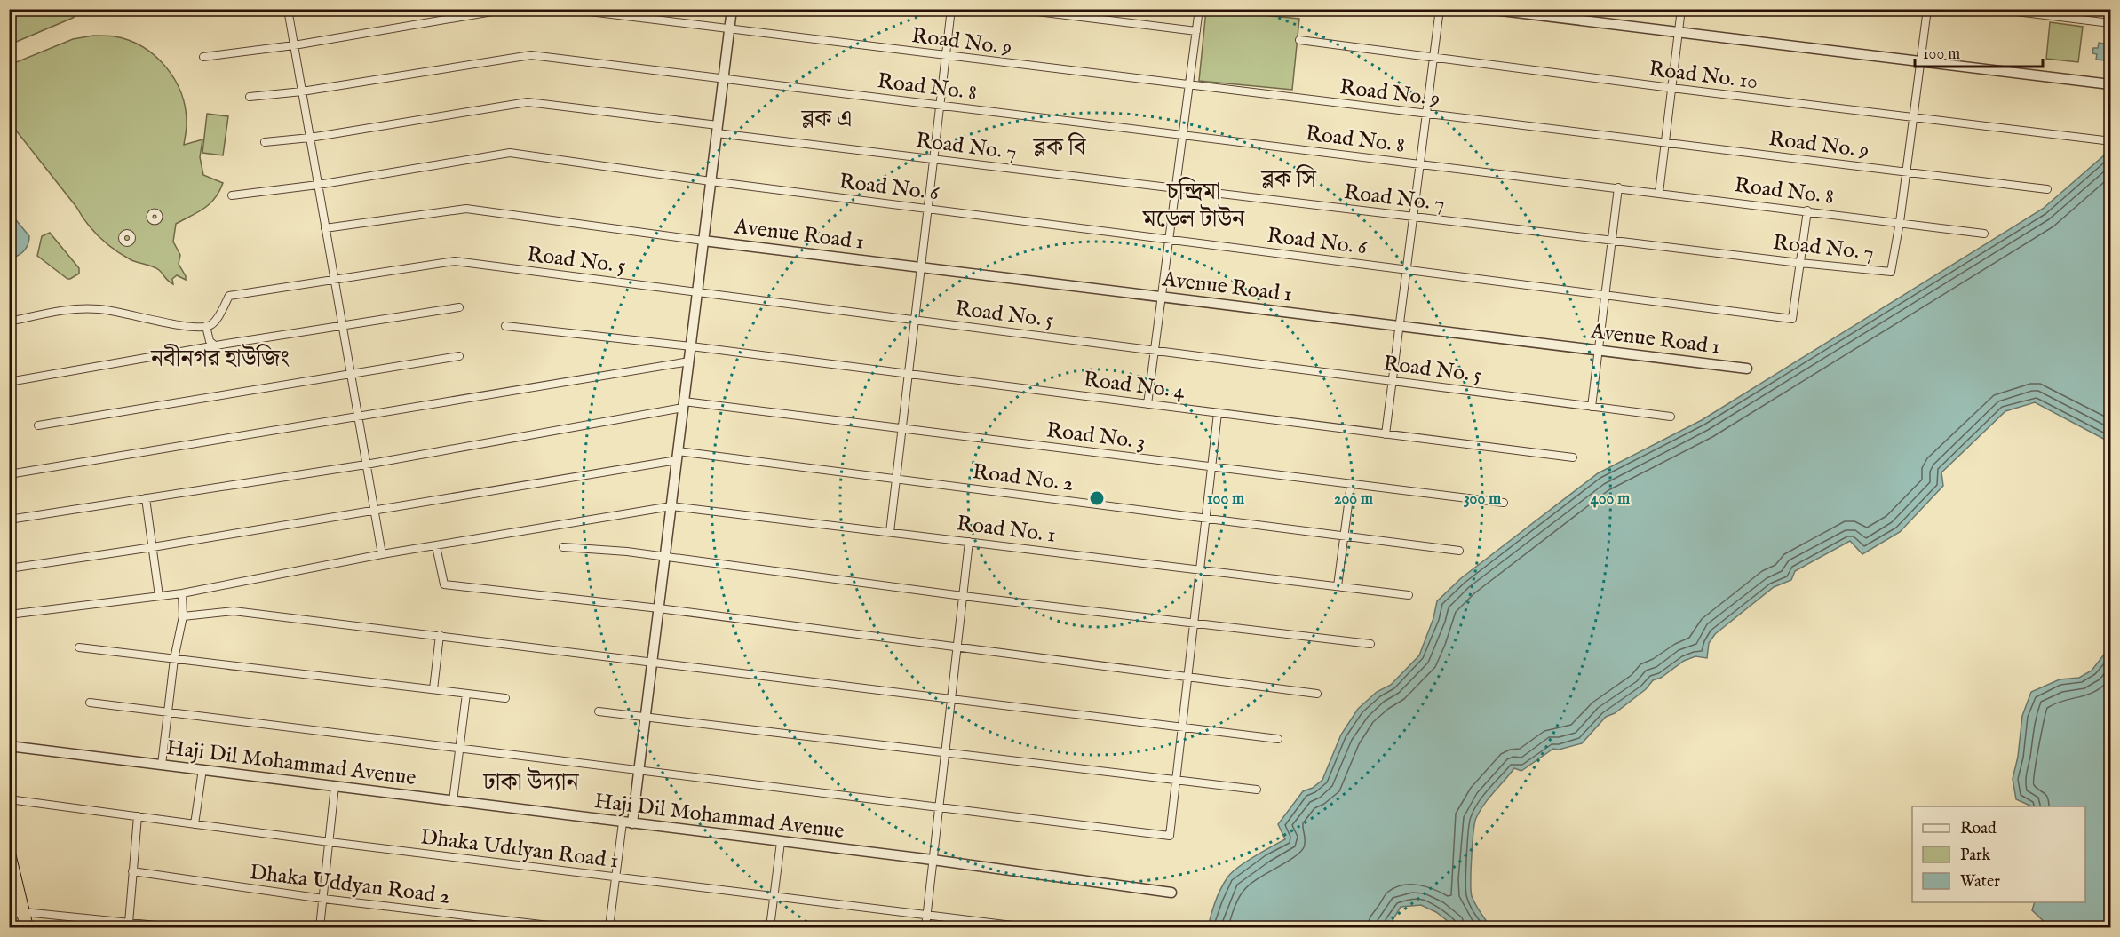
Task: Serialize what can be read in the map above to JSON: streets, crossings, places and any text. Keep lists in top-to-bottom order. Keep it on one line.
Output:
{"streets":{"street":["Road No. 9","Road No. 10","Road No. 8","Road No. 7","Road No. 6","Avenue Road 1","Road No. 5","Road No. 4","Road No. 3","Road No. 2","Road No. 1","Haji Dil Mohammad Avenue","Dhaka Uddyan Road 1","Dhaka Uddyan Road 2"]},"crossings":[["Road No. 8","Road No. 7"],["Road No. 7","Road No. 6"]],"districts":["ব্লক এ","ব্লক বি","ব্লক সি","চন্দ্রিমা মডেল টাউন","নবীনগর হাউজিং","ঢাকা উদ্যান"],"legend":["Road","Park","Water"],"scale_bar":"100 m","rings":["100 m","200 m","300 m","400 m"]}
